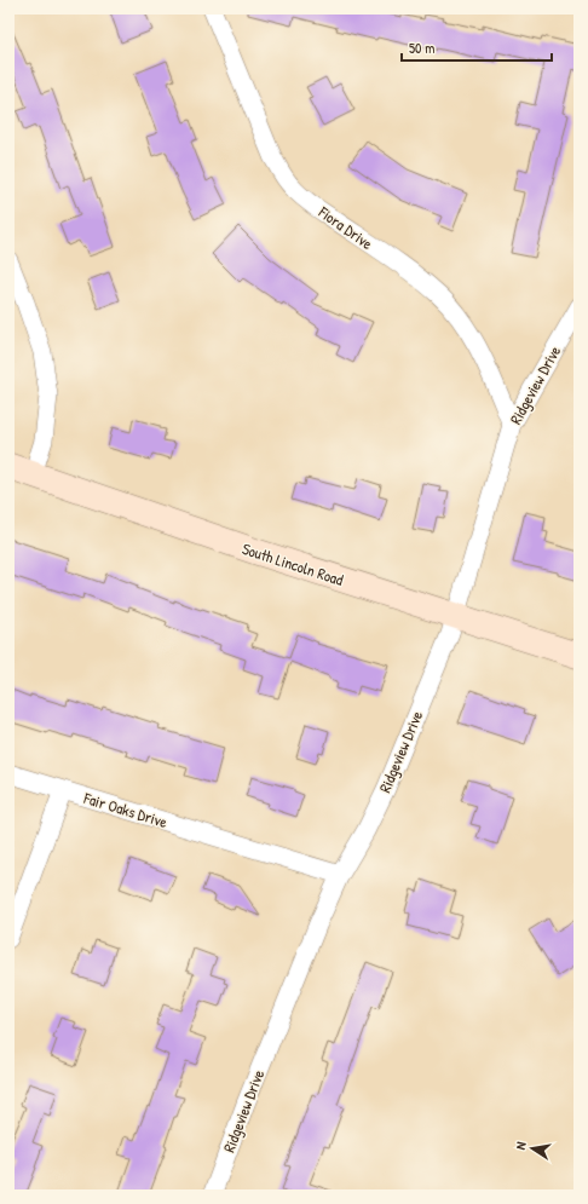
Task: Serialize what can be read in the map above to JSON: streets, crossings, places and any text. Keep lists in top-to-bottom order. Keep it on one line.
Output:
{"streets":{"street":["Fiora Drive","Ridgeview Drive","South Lincoln Road","Fair Oaks Drive"]},"crossings":[["Fiora Drive","Ridgeview Drive"],["Ridgeview Drive","South Lincoln Road"],["Ridgeview Drive","Fair Oaks Drive"]],"scale_bar":"50 m","north":"left"}
